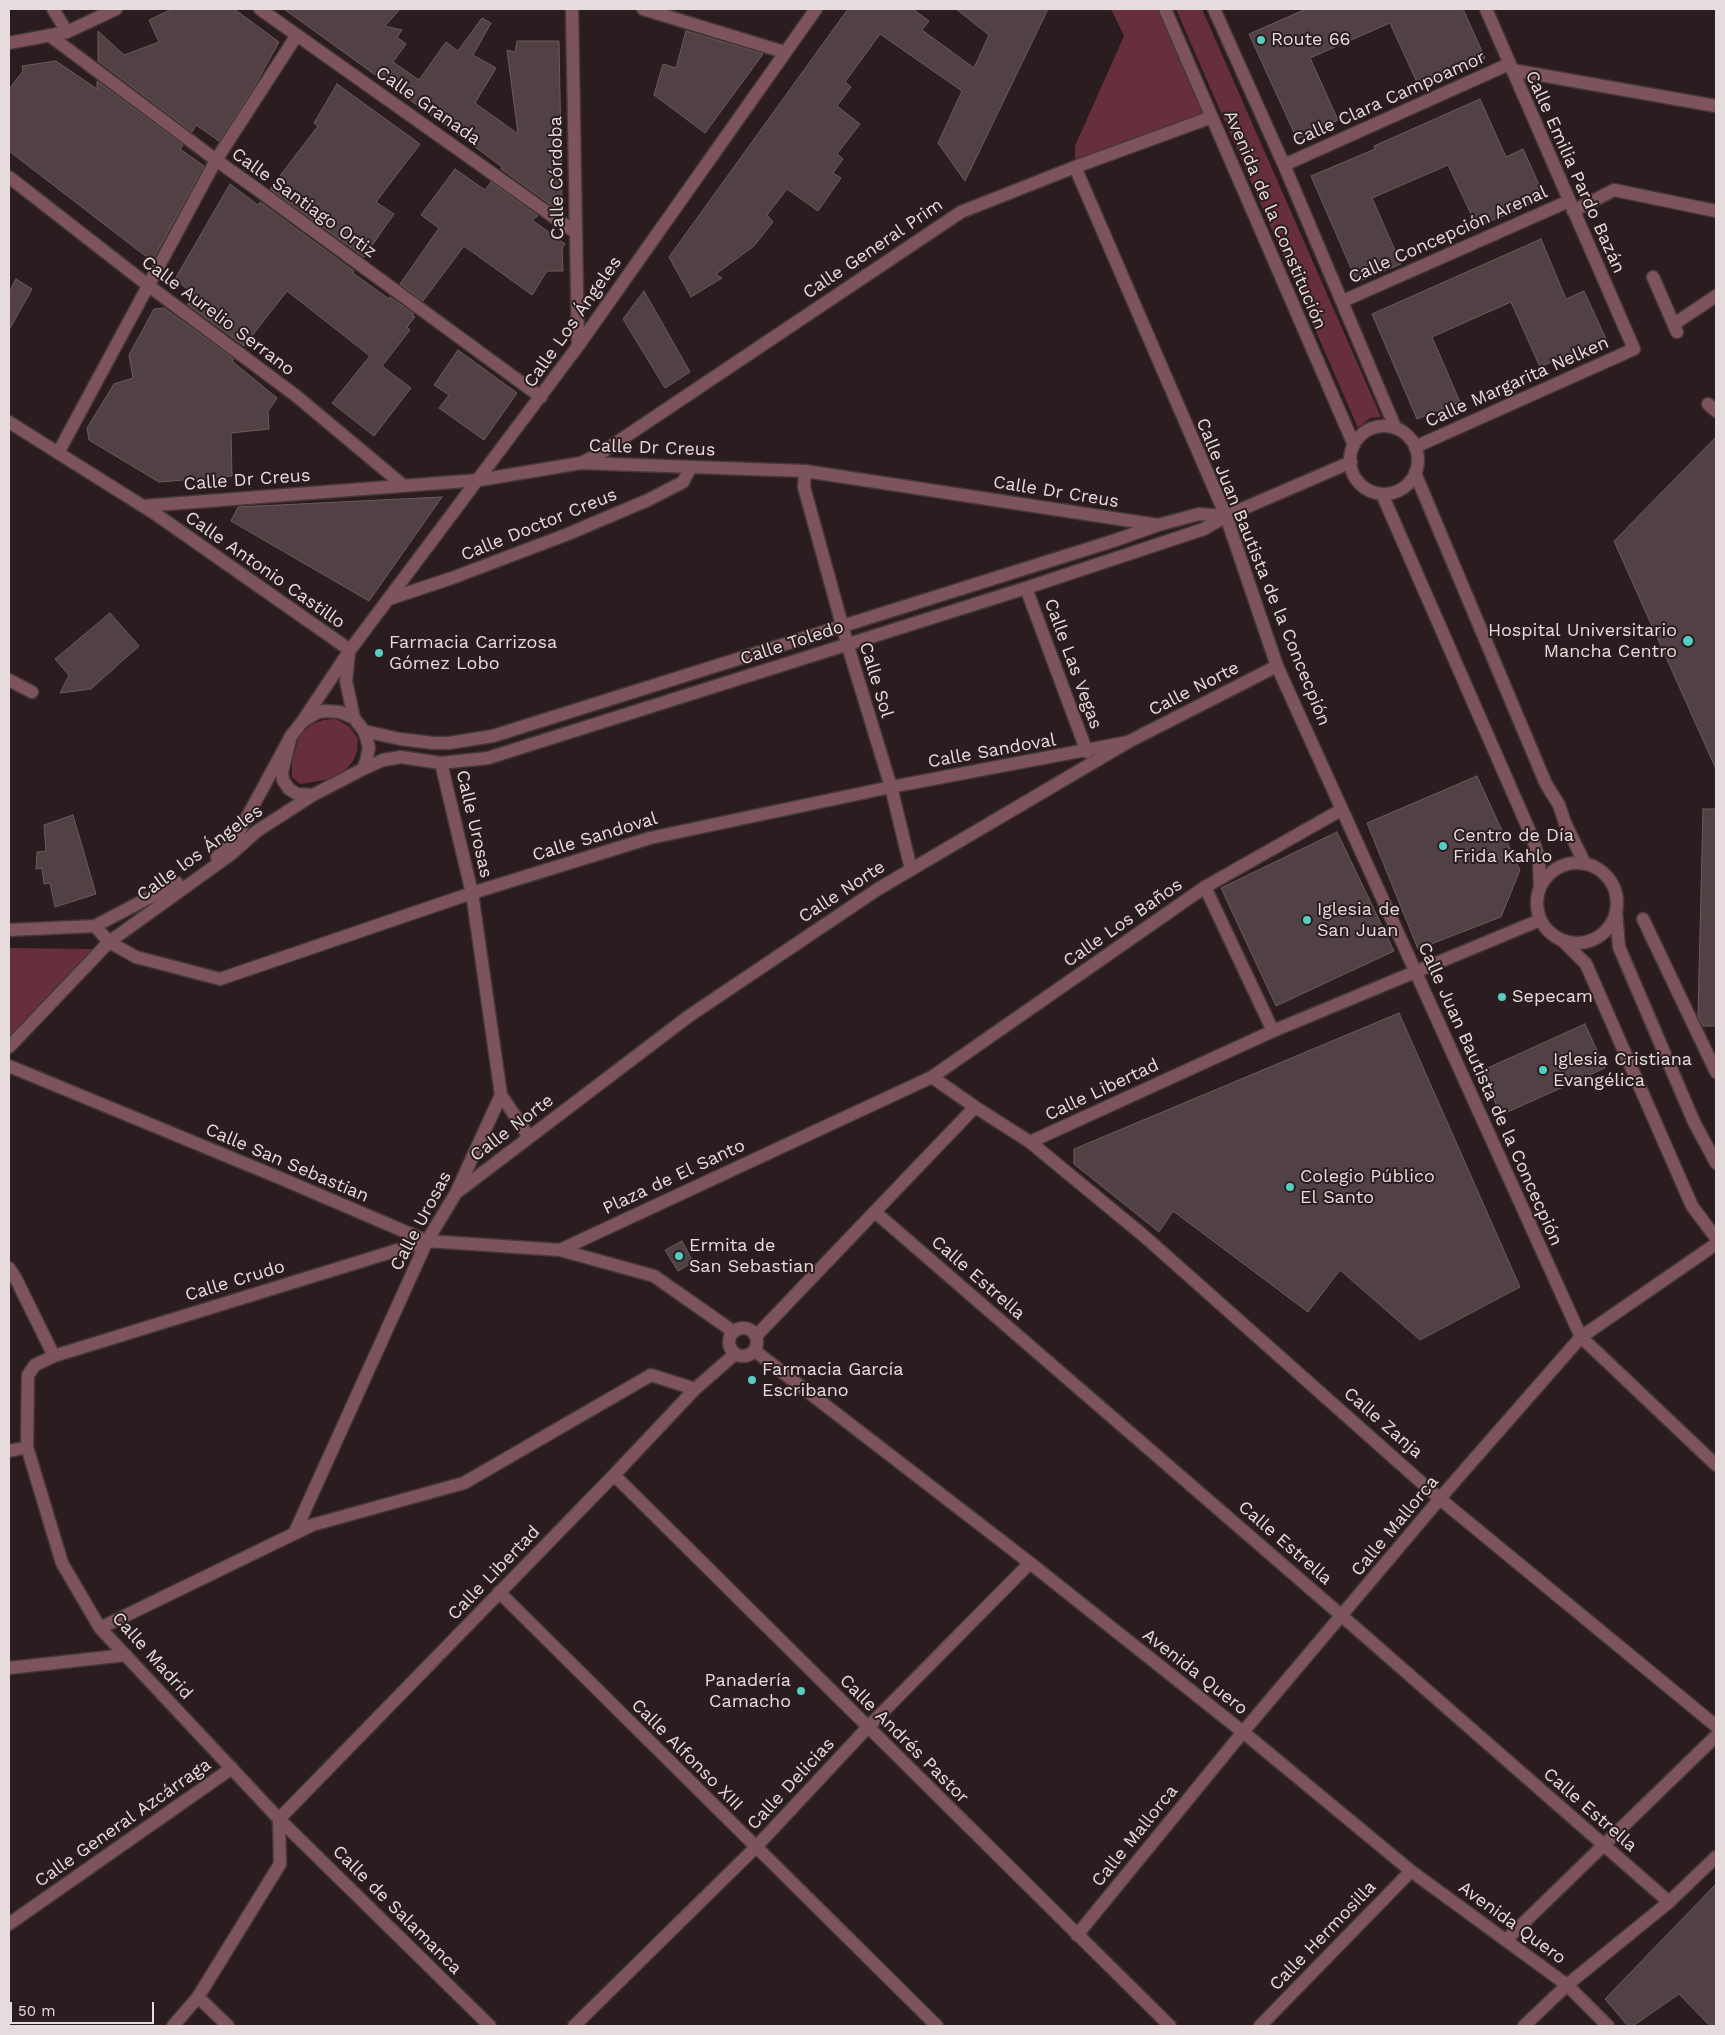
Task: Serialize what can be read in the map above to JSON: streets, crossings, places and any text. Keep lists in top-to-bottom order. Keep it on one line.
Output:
{"streets":{"street":["Calle Clara Campoamor","Calle Granada","Calle Emilia Pardo Bazán","Calle Córdoba","Calle Santiago Ortiz","Avenida de la Constitución","Calle Concepción Arenal","Calle General Prim","Calle Aurelio Serrano","Calle Los Ángeles","Calle Margarita Nelken","Calle Dr Creus","Calle Doctor Creus","Calle Antonio Castillo","Calle Juan Bautista de la Concecpión","Calle Toledo","Calle Las Vegas","Calle Sol","Calle Norte","Calle Sandoval","Calle Urosas","Calle los Ángeles","Calle Los Baños","Calle Libertad","Calle San Sebastian","Plaza de El Santo","Calle Estrella","Calle Crudo","Calle Zanja","Calle Mallorca","Calle Madrid","Avenida Quero","Calle Andrés Pastor","Calle Alfonso XIII","Calle Delicias","Calle General Azcárraga","Calle de Salamanca","Calle Hermosilla"]},"crossings":[["Calle Clara Campoamor","Calle Emilia Pardo Bazán"],["Calle Clara Campoamor","Avenida de la Constitución"],["Calle Granada","Calle Córdoba"],["Calle Emilia Pardo Bazán","Calle Concepción Arenal"],["Calle Emilia Pardo Bazán","Calle Margarita Nelken"],["Calle Córdoba","Calle Los Ángeles"],["Calle Santiago Ortiz","Calle Los Ángeles"],["Avenida de la Constitución","Calle Concepción Arenal"],["Avenida de la Constitución","Calle General Prim"],["Avenida de la Constitución","Calle Margarita Nelken"],["Avenida de la Constitución","Calle Toledo"],["Calle General Prim","Calle Dr Creus"],["Calle General Prim","Calle Juan Bautista de la Concecpión"],["Calle Aurelio Serrano","Calle Dr Creus"],["Calle Los Ángeles","Calle Dr Creus"],["Calle Los Ángeles","Calle Doctor Creus"],["Calle Los Ángeles","Calle Antonio Castillo"],["Calle Los Ángeles","Calle Toledo"],["Calle Los Ángeles","Calle Sandoval"],["Calle Los Ángeles","Calle los Ángeles"],["Calle Margarita Nelken","Calle Toledo"],["Calle Dr Creus","Calle Doctor Creus"],["Calle Dr Creus","Calle Antonio Castillo"],["Calle Dr Creus","Calle Toledo"],["Calle Dr Creus","Calle Sol"],["Calle Juan Bautista de la Concecpión","Calle Toledo"],["Calle Juan Bautista de la Concecpión","Calle Norte"],["Calle Juan Bautista de la Concecpión","Calle Los Baños"],["Calle Juan Bautista de la Concecpión","Calle Libertad"],["Calle Juan Bautista de la Concecpión","Calle Mallorca"],["Calle Toledo","Calle Las Vegas"],["Calle Toledo","Calle Sol"],["Calle Toledo","Calle Urosas"],["Calle Toledo","Calle los Ángeles"],["Calle Las Vegas","Calle Sandoval"],["Calle Sol","Calle Norte"],["Calle Sol","Calle Sandoval"],["Calle Norte","Calle Sandoval"],["Calle Norte","Calle Urosas"],["Calle Sandoval","Calle Urosas"],["Calle Sandoval","Calle los Ángeles"],["Calle Urosas","Calle San Sebastian"],["Calle Urosas","Calle Crudo"],["Calle Los Baños","Plaza de El Santo"],["Calle Libertad","Calle Zanja"],["Calle Libertad","Calle Madrid"],["Calle Libertad","Avenida Quero"],["Calle Libertad","Calle Andrés Pastor"],["Calle Libertad","Calle Alfonso XIII"],["Calle Libertad","Calle de Salamanca"],["Calle San Sebastian","Plaza de El Santo"],["Calle San Sebastian","Calle Crudo"],["Calle Estrella","Calle Mallorca"],["Calle Crudo","Calle Madrid"],["Calle Zanja","Calle Mallorca"],["Calle Mallorca","Avenida Quero"],["Calle Mallorca","Calle Andrés Pastor"],["Calle Madrid","Calle General Azcárraga"],["Calle Madrid","Calle de Salamanca"],["Avenida Quero","Calle Delicias"],["Avenida Quero","Calle Hermosilla"],["Calle Andrés Pastor","Calle Delicias"],["Calle Alfonso XIII","Calle Delicias"]],"places":["Route 66","Hospital Universitario Mancha Centro","Farmacia Carrizosa Gómez Lobo","Centro de Día Frida Kahlo","Iglesia de San Juan","Sepecam","Iglesia Cristiana Evangélica","Colegio Público El Santo","Ermita de San Sebastian","Farmacia García Escribano","Panadería Camacho"],"scale_bar":"50 m"}
